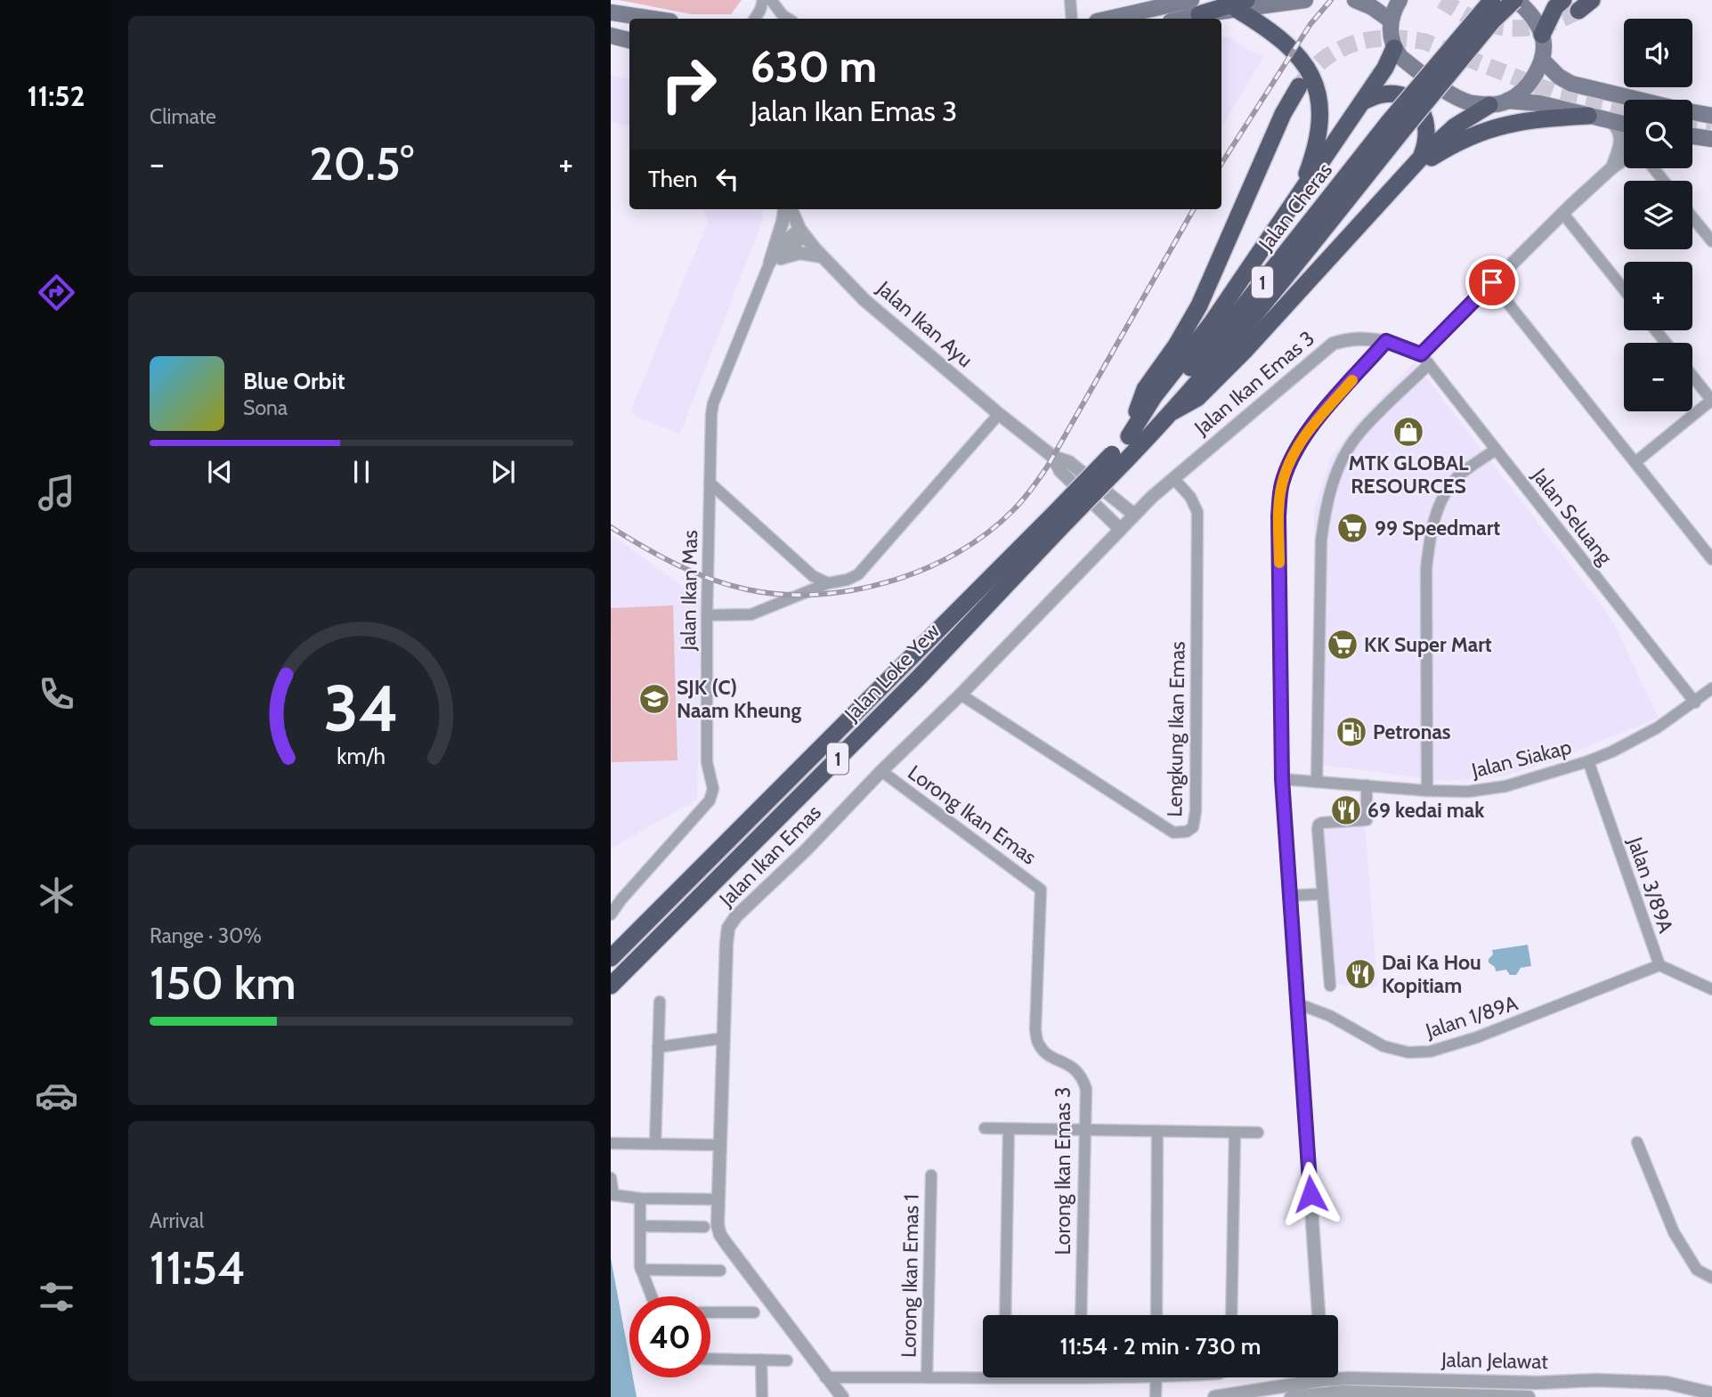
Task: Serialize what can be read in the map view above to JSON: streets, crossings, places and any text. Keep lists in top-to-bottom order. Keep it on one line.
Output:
{"streets":{"highway":["Jalan Cheras","1","Jalan Loke Yew"],"street":["Jalan Ikan Ayu","Jalan Ikan Emas 3","Jalan Seluang","Jalan Ikan Mas","Lengkung Ikan Emas","Jalan Siakap","Lorong Ikan Emas","Jalan Ikan Emas","Jalan 3/89A","Jalan 1/89A","Lorong Ikan Emas 3","Lorong Ikan Emas 1","Jalan Jelawat"]},"crossings":[["Jalan Cheras","Jalan Loke Yew"],["Jalan Ikan Ayu","Jalan Ikan Emas 3"],["Jalan Ikan Ayu","Jalan Ikan Mas"],["Jalan Ikan Ayu","Jalan Ikan Emas"],["Jalan Ikan Emas 3","Jalan Seluang"],["Jalan Ikan Emas 3","Lengkung Ikan Emas"],["Jalan Ikan Emas 3","Jalan Ikan Emas"],["Jalan Seluang","Jalan Siakap"],["Lengkung Ikan Emas","Jalan Ikan Emas"],["Jalan Siakap","Jalan 3/89A"],["Lorong Ikan Emas","Jalan Ikan Emas"],["Lorong Ikan Emas","Lorong Ikan Emas 3"],["Jalan 3/89A","Jalan 1/89A"]],"places":{"shop":["MTK GLOBAL RESOURCES"],"supermarket":["99 Speedmart","KK Super Mart"],"school or university":["SJK (C) Naam Kheung"],"fuel station":["Petronas"],"restaurant":["69 kedai mak","Dai Ka Hou Kopitiam"]},"page":{"tabs":"11:52","tile":["Climate",["Range · 30%","150 km"],["Arrival","11:54"]],"map_buttons":["+","−"],"turn":["630 m","Jalan Ikan Emas 3"],"heat":["−","20.5°","+"],"then":"Then","song":["Blue Orbit","Sona"],"limit":"40","trip":"11:54 · 2 min · 730 m","gauge":["34","km/h"]}}
